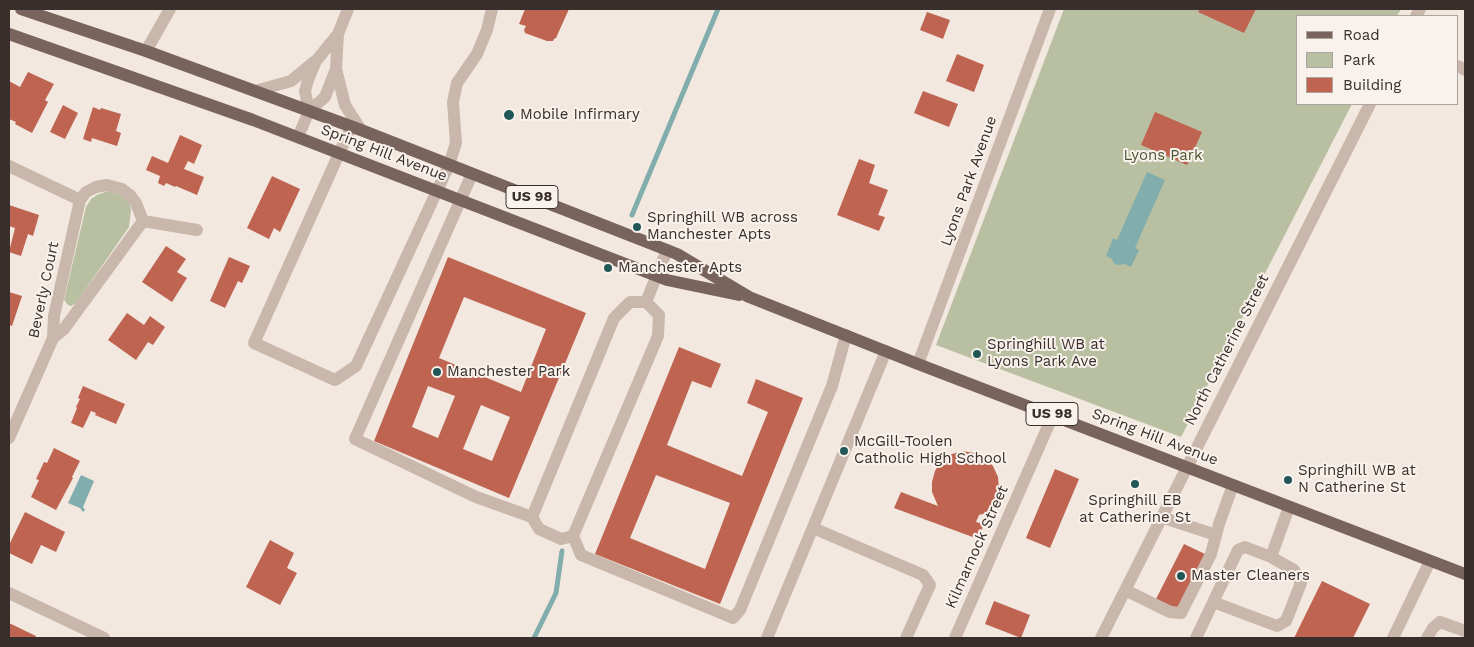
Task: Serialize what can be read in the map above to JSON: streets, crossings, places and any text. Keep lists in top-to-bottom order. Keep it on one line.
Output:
{"streets":{"main road":["Spring Hill Avenue","US 98"],"street":["Lyons Park Avenue","Beverly Court","North Catherine Street","Kilmarnock Street"]},"crossings":[["Spring Hill Avenue","Lyons Park Avenue"],["Spring Hill Avenue","North Catherine Street"],["Spring Hill Avenue","Kilmarnock Street"]],"parks":["Lyons Park"],"places":["Mobile Infirmary","Springhill WB across Manchester Apts","Manchester Apts","Springhill WB at Lyons Park Ave","Manchester Park","McGill-Toolen Catholic High School","Springhill WB at N Catherine St","Springhill EB at Catherine St","Master Cleaners"],"legend":["Road","Park","Building"]}
